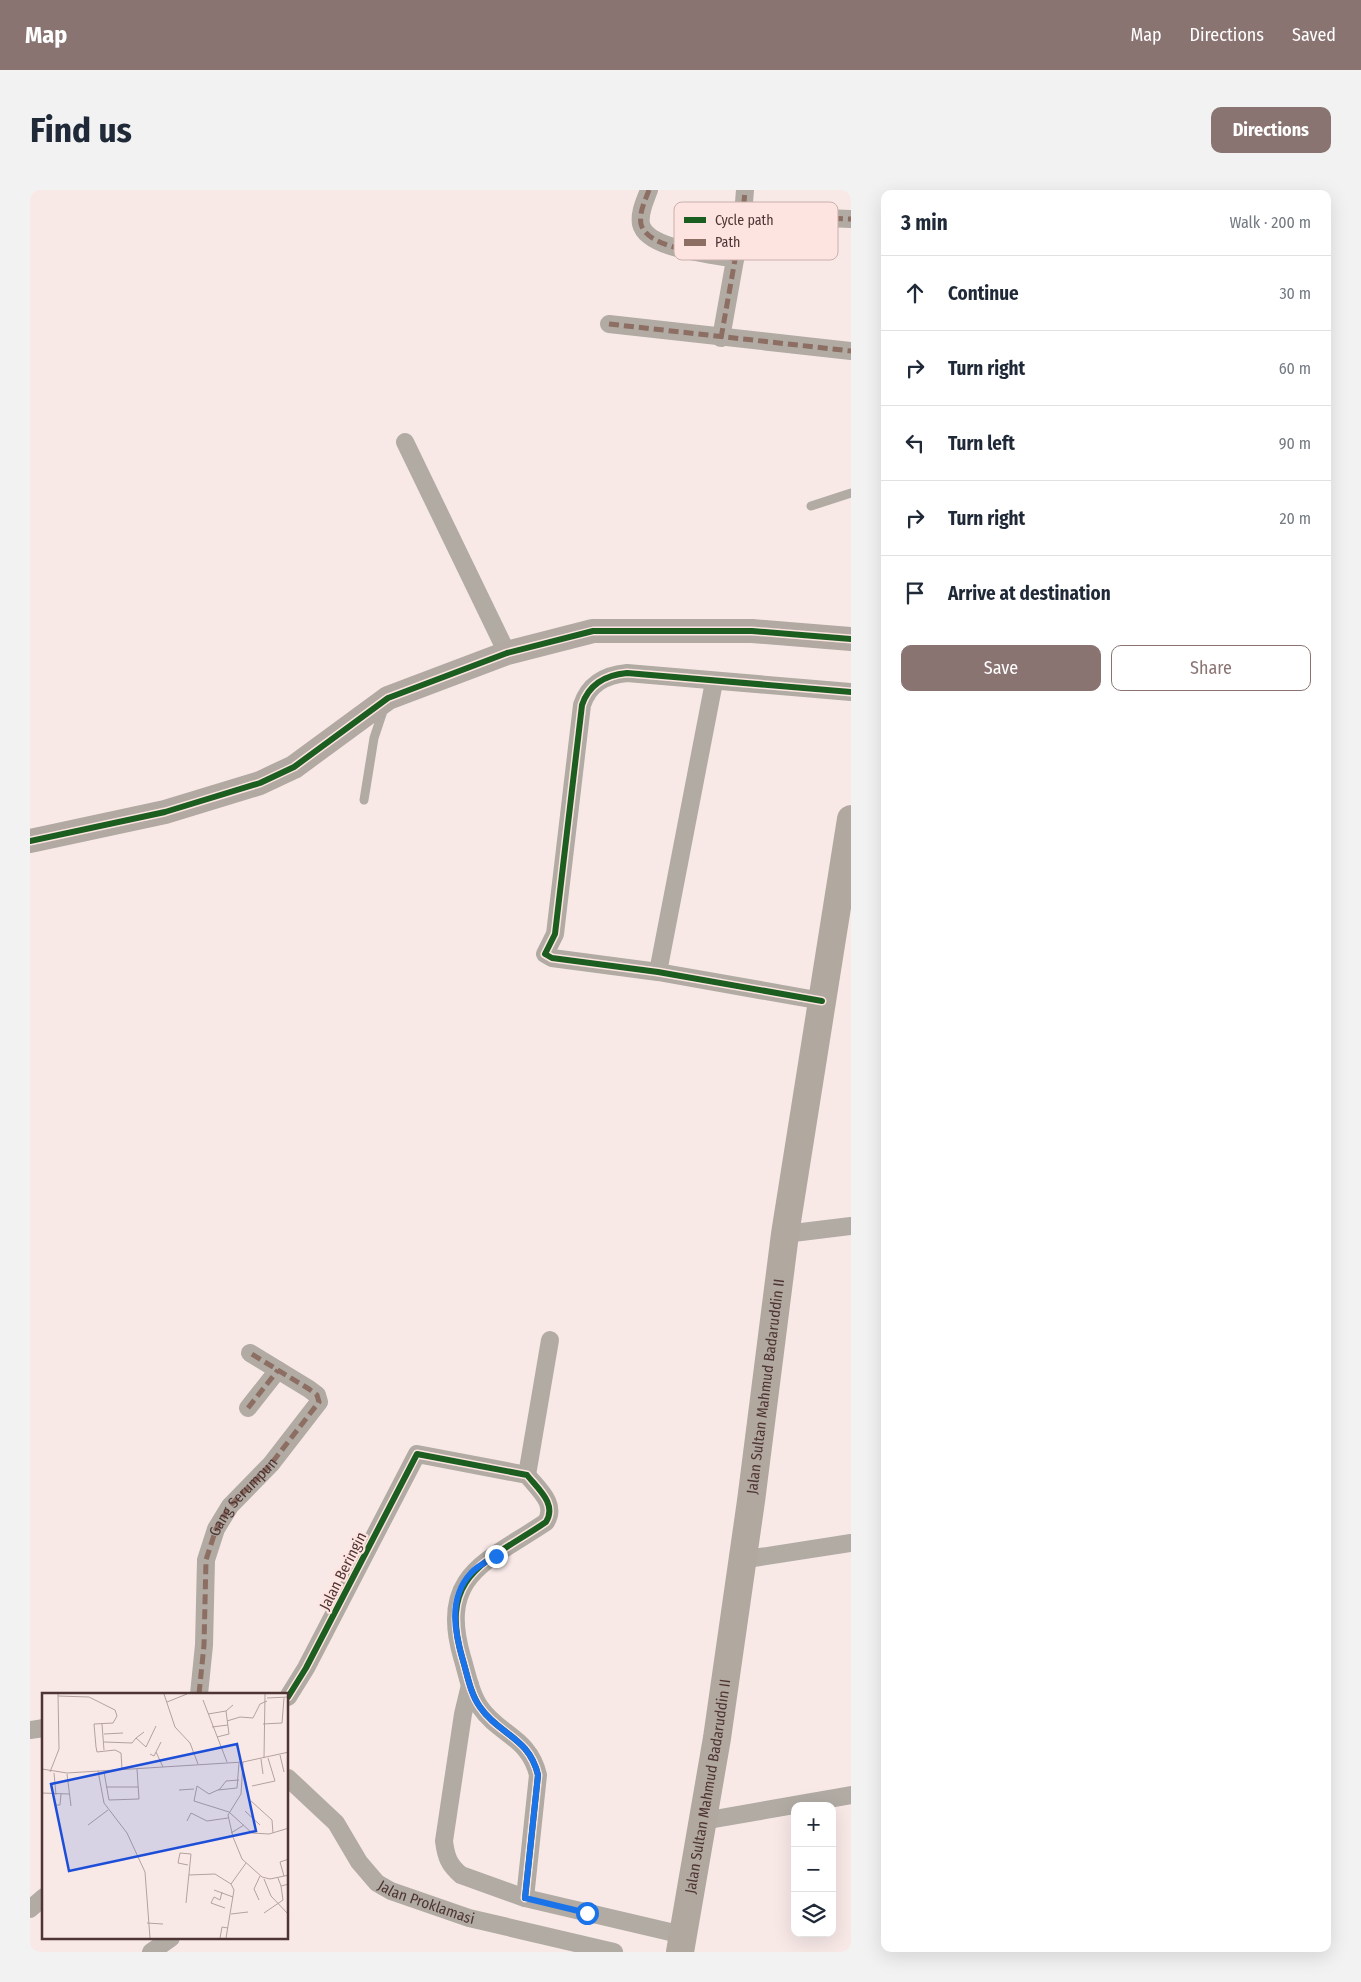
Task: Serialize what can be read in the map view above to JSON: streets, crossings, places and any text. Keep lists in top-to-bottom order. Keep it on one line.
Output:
{"streets":{"highway":["Jalan Sultan Mahmud Badaruddin II"],"street":["Gang Serumpun","Jalan Beringin","Jalan Proklamasi"]},"legend":["Cycle path","Path"],"page":{"header":"Map","nav":["Map","Directions","Saved"],"buttons":["Directions",["Save","Share"]],"title":"Find us","heading":["3 min","Walk · 200 m"],"list":[["Continue","30 m"],["Turn right","60 m"],["Turn left","90 m"],["Turn right","20 m"],"Arrive at destination"],"map_buttons":["+","−"]}}
